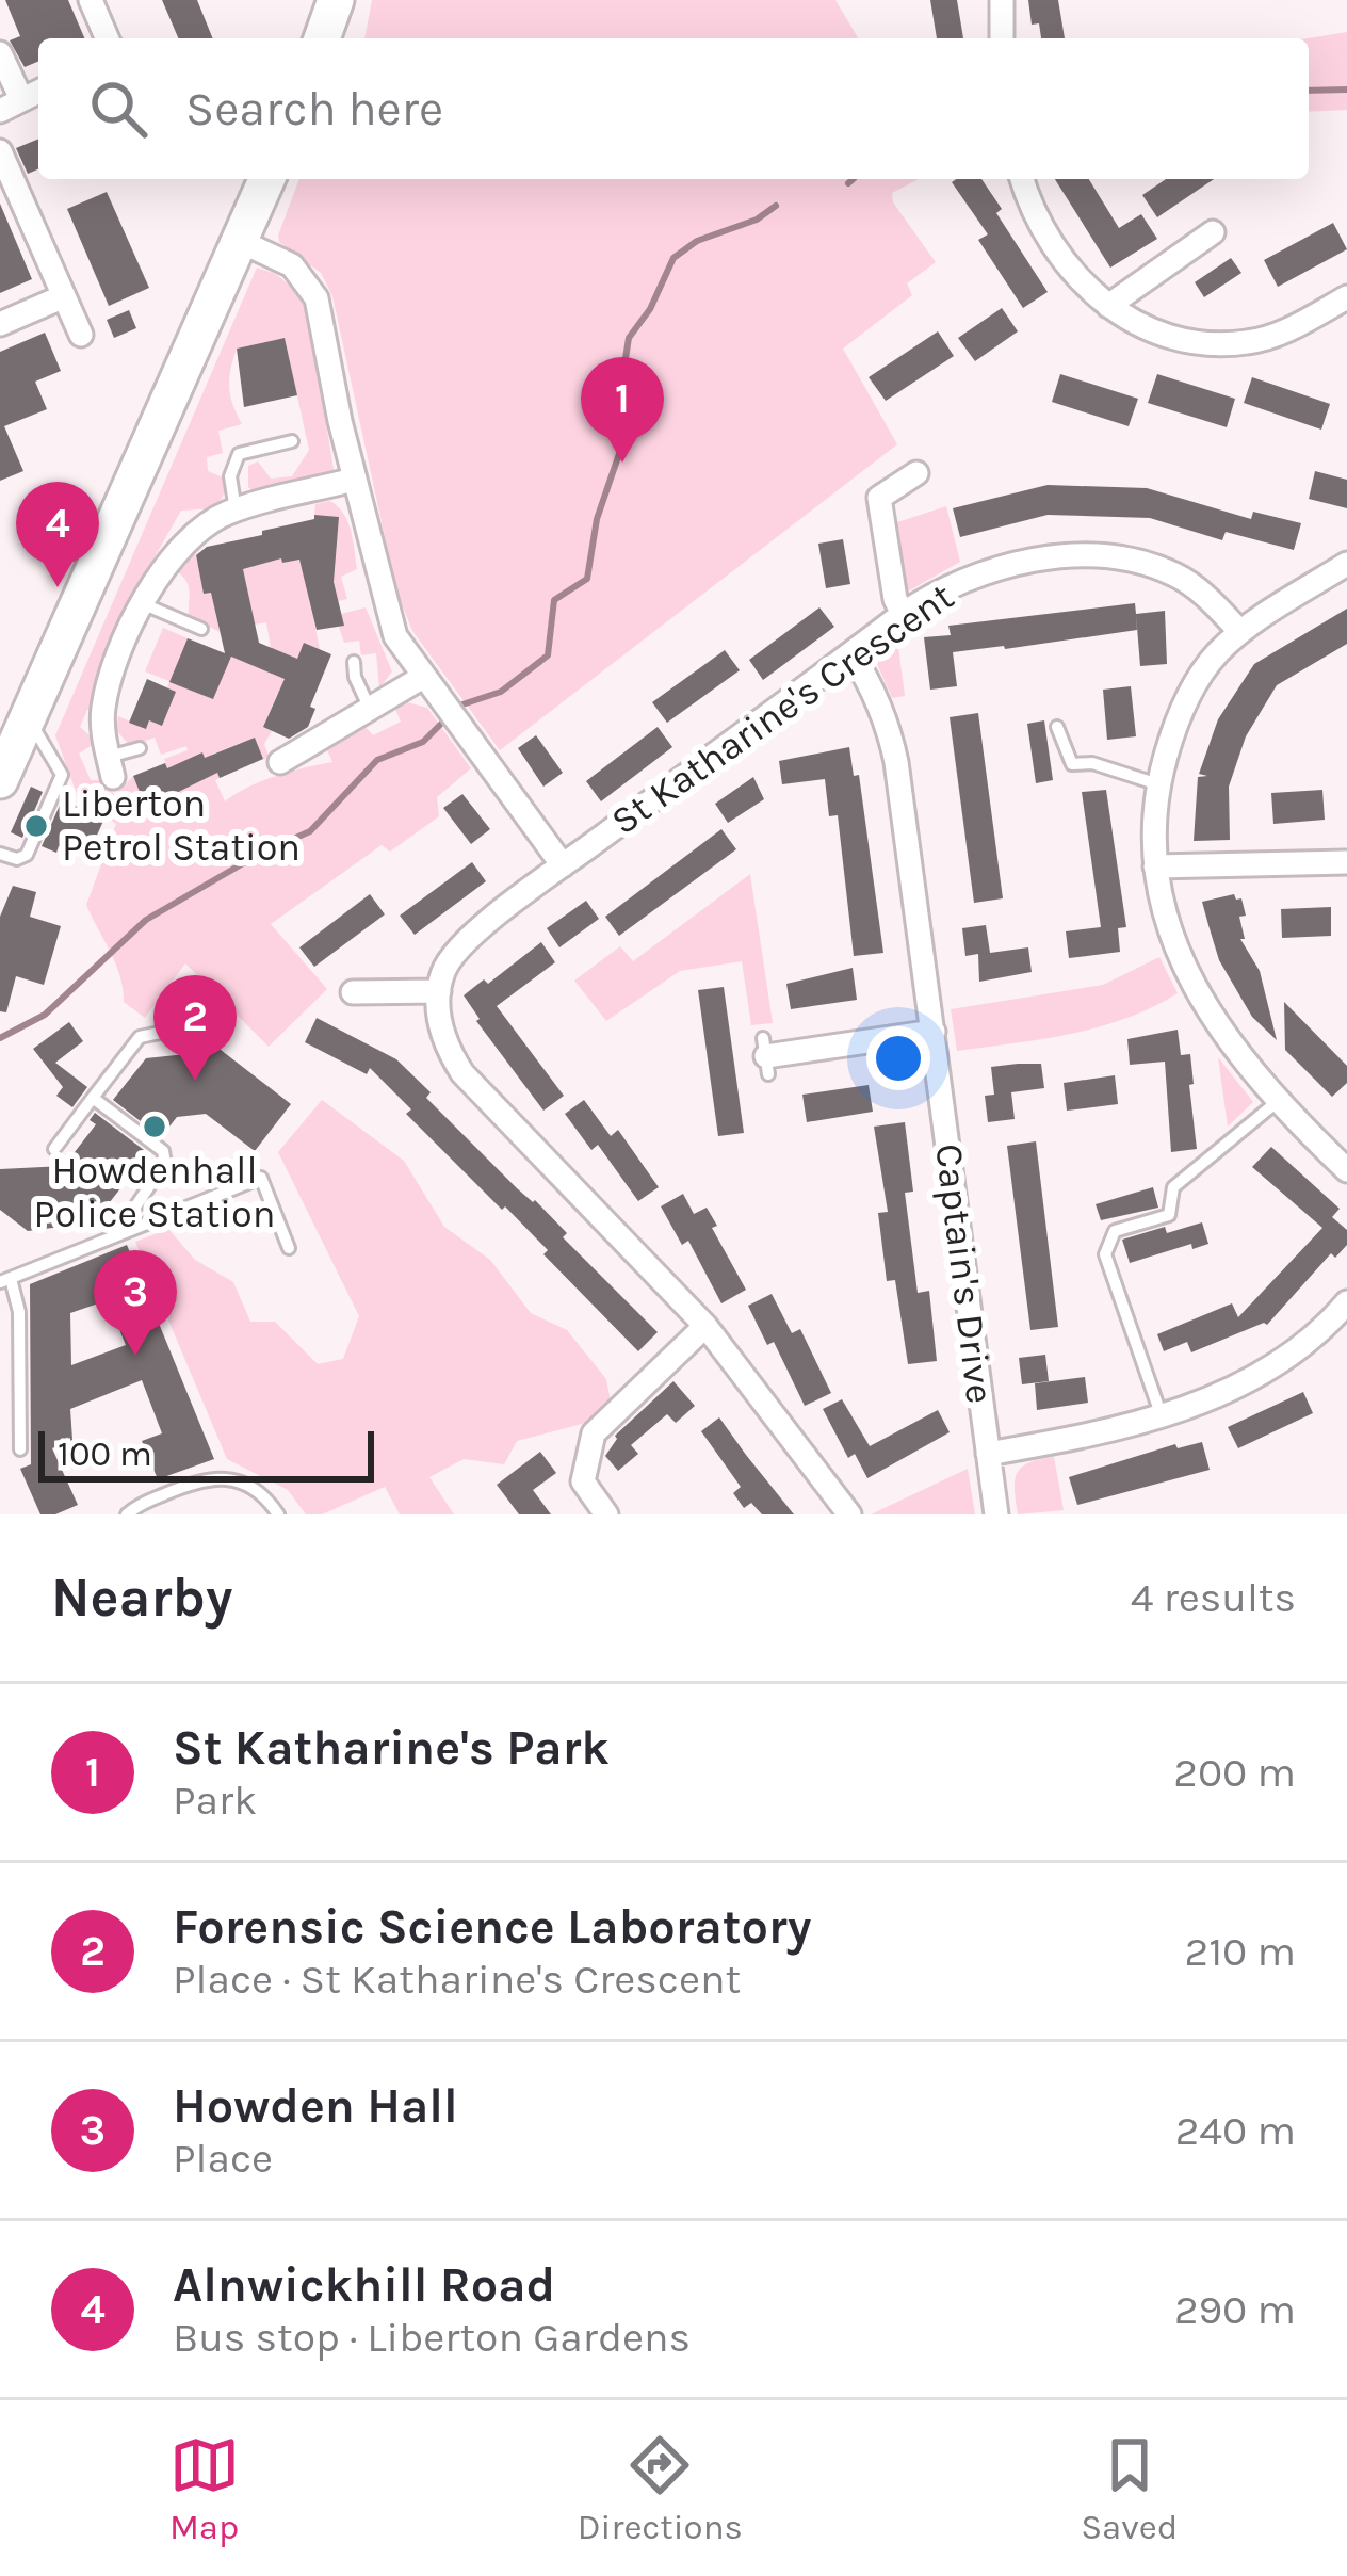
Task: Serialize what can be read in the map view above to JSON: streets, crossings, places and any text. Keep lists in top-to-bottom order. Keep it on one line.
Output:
{"streets":{"street":["St Katharine's Crescent","Captain's Drive"]},"crossings":[["St Katharine's Crescent","Captain's Drive"]],"places":["Liberton Petrol Station","Howdenhall Police Station"],"scale_bar":"100 m","page":{"search":"Search here","pins":["1","4","2","3"],"scale":"100 m","heading":["Nearby","4 results"],"list":[{"mark":"1","name":"St Katharine's Park","note":"Park","value":"200 m"},{"mark":"2","name":"Forensic Science Laboratory","note":"Place · St Katharine's Crescent","value":"210 m"},{"mark":"3","name":"Howden Hall","note":"Place","value":"240 m"},{"mark":"4","name":"Alnwickhill Road","note":"Bus stop · Liberton Gardens","value":"290 m"}],"nav":["Map","Directions","Saved"]}}
